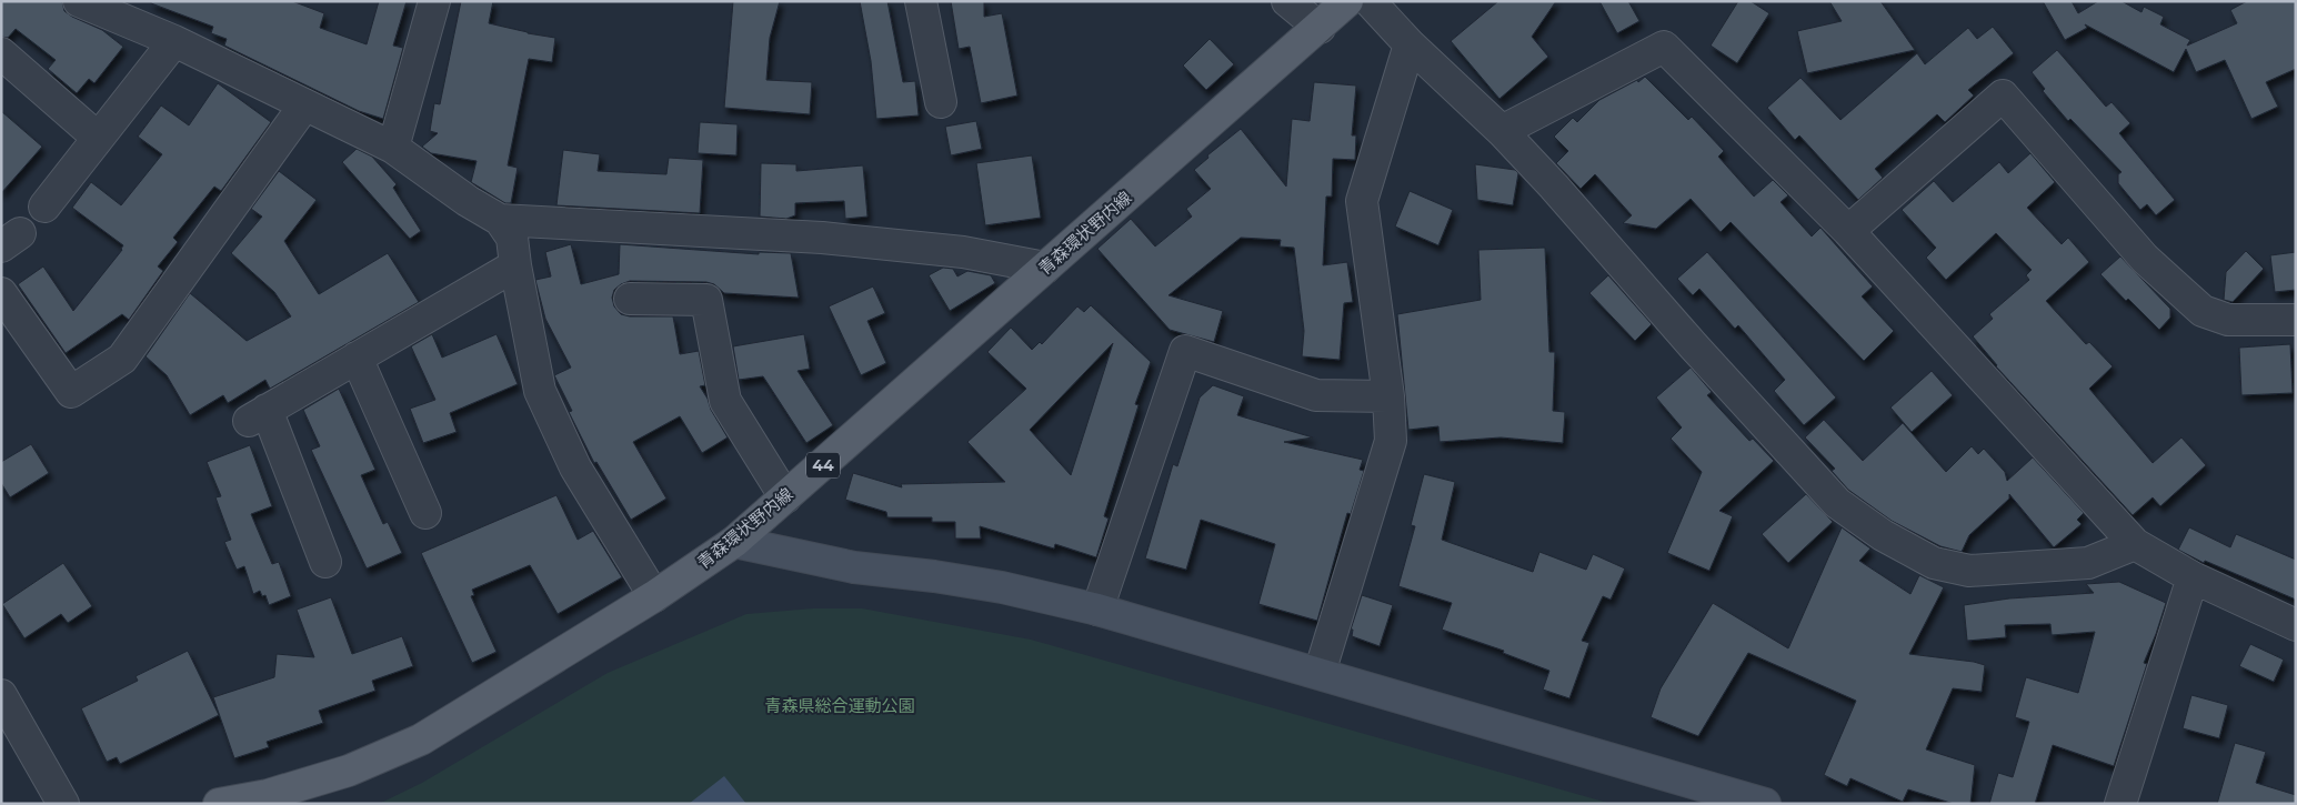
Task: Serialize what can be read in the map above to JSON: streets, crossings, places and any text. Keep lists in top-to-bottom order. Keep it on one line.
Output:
{"streets":{"main road":["青森環状野内線","44"]},"parks":["青森県総合運動公園"]}
